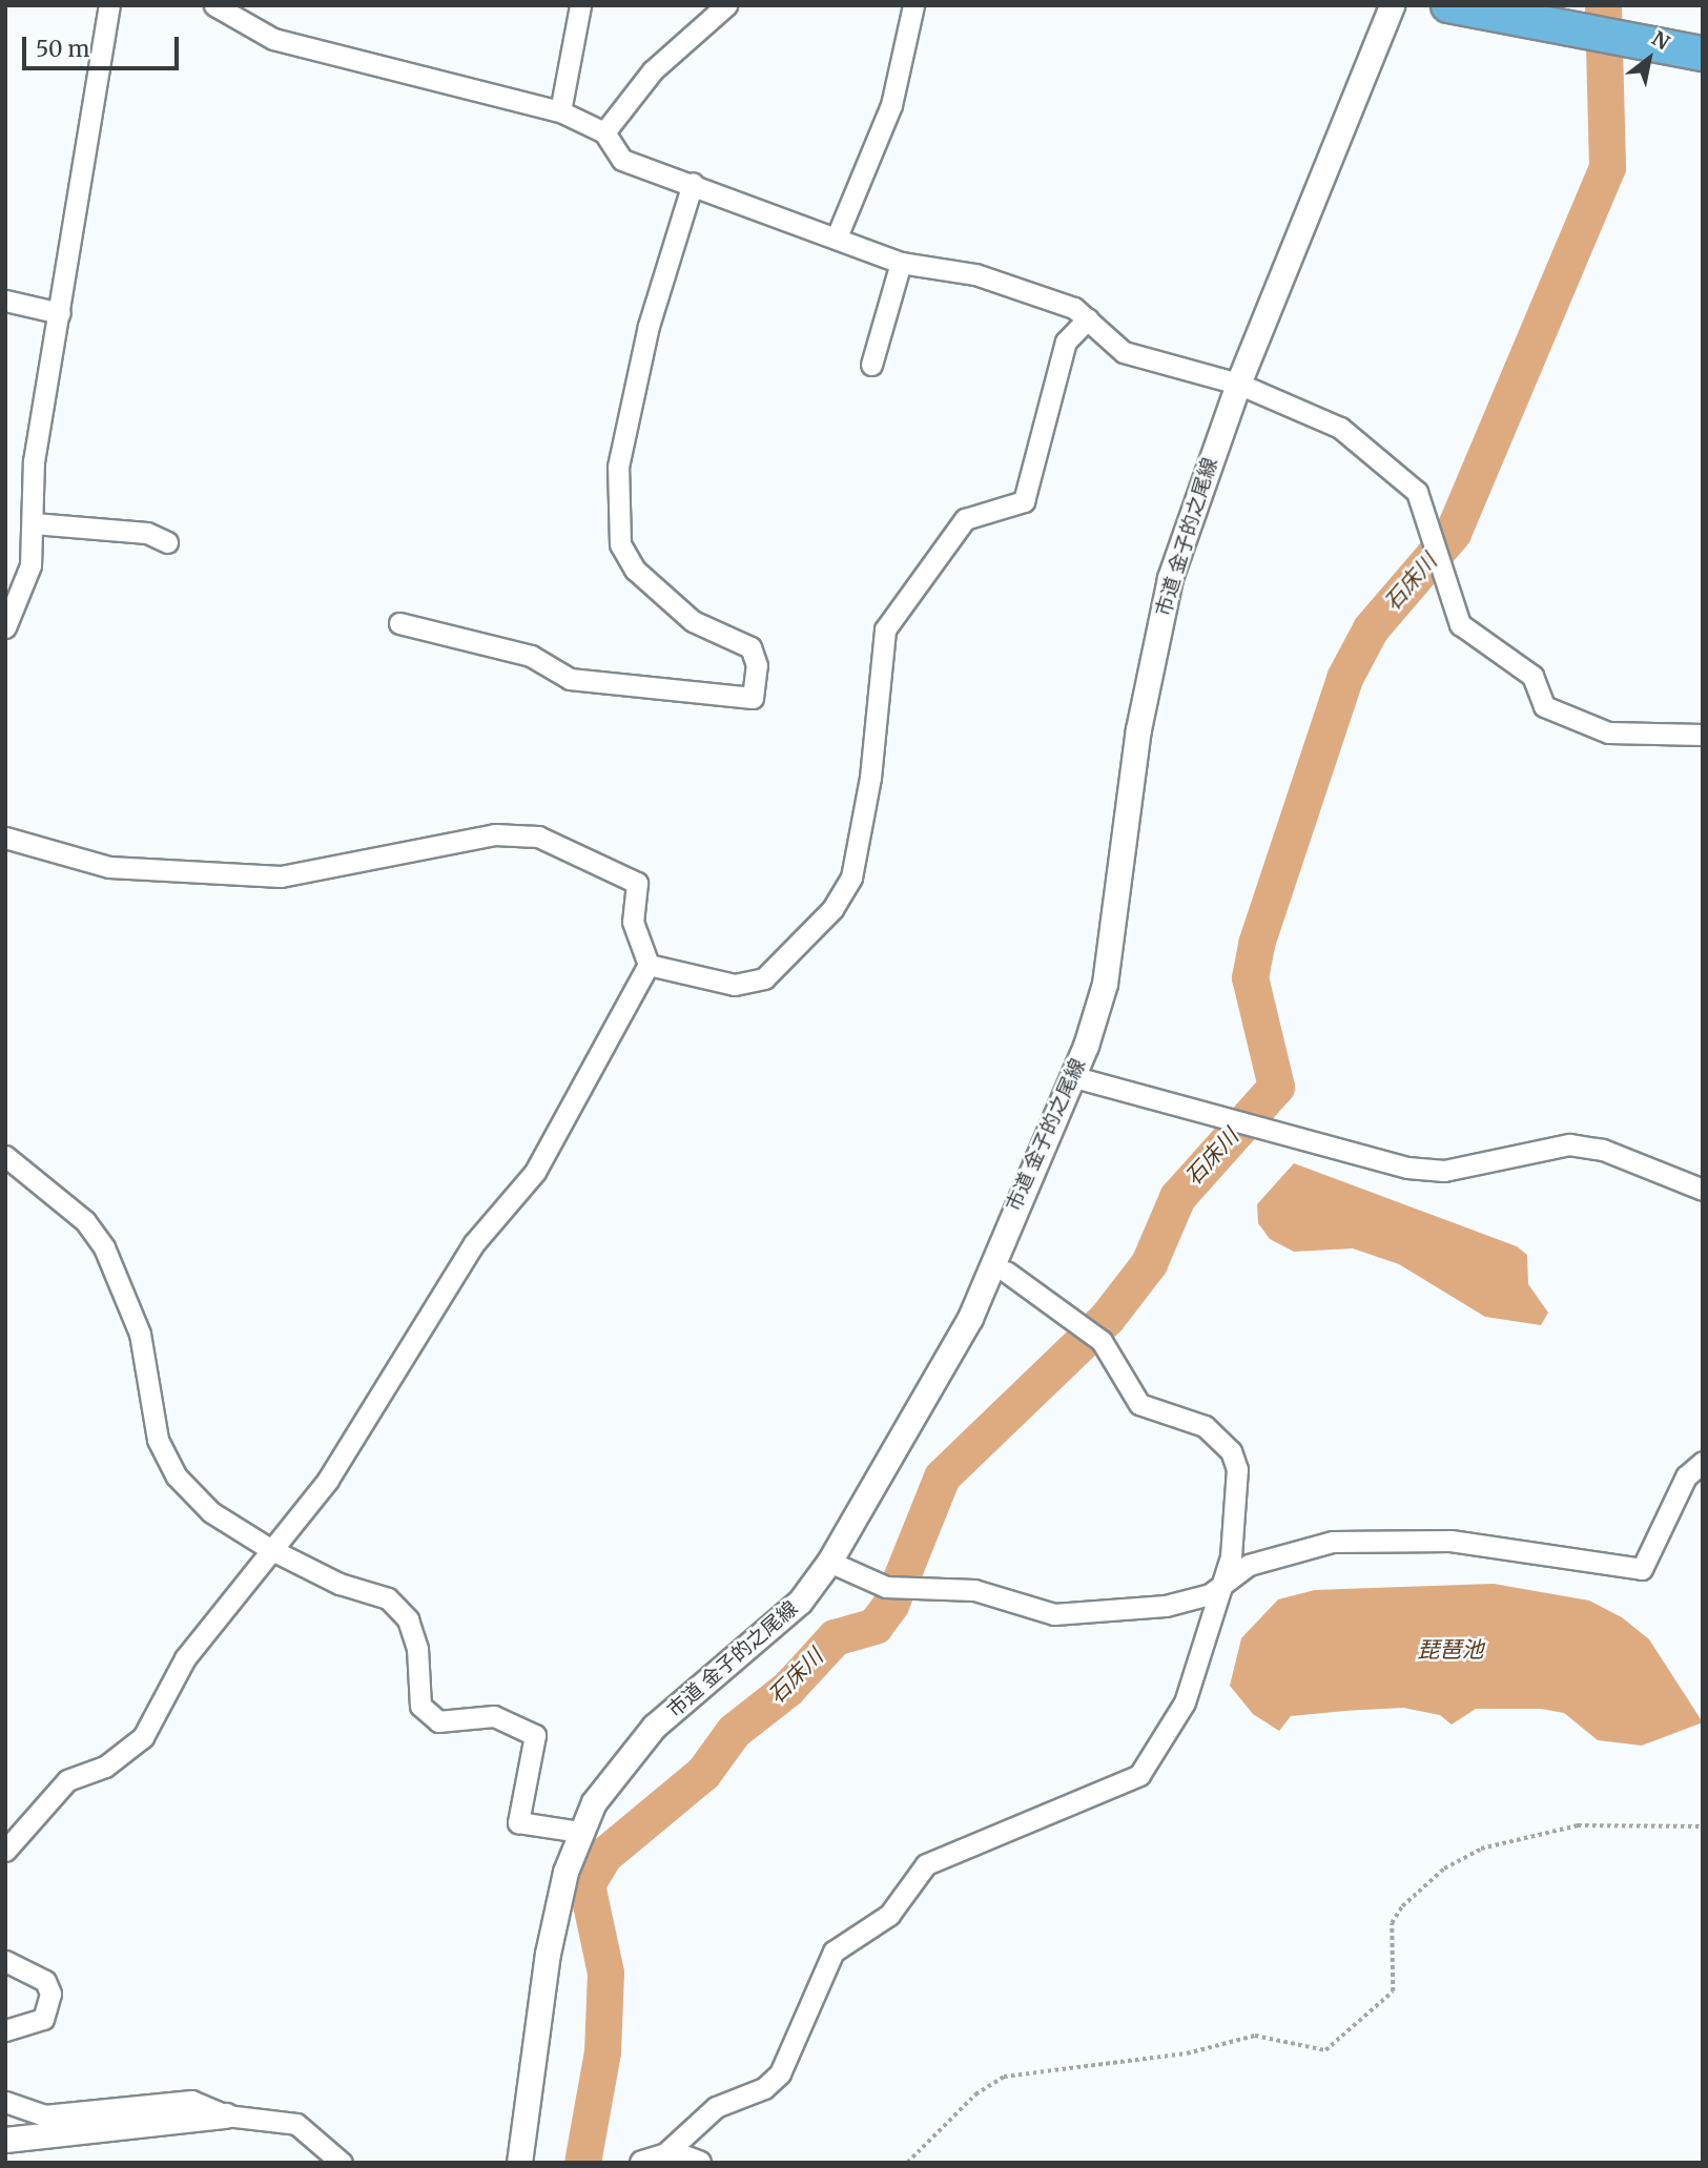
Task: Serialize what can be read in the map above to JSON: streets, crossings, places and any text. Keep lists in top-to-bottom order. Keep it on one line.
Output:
{"streets":{"street":["市道 金子的之尾線"]},"water":["石床川","琵琶池"],"scale_bar":"50 m","north":"top right"}
